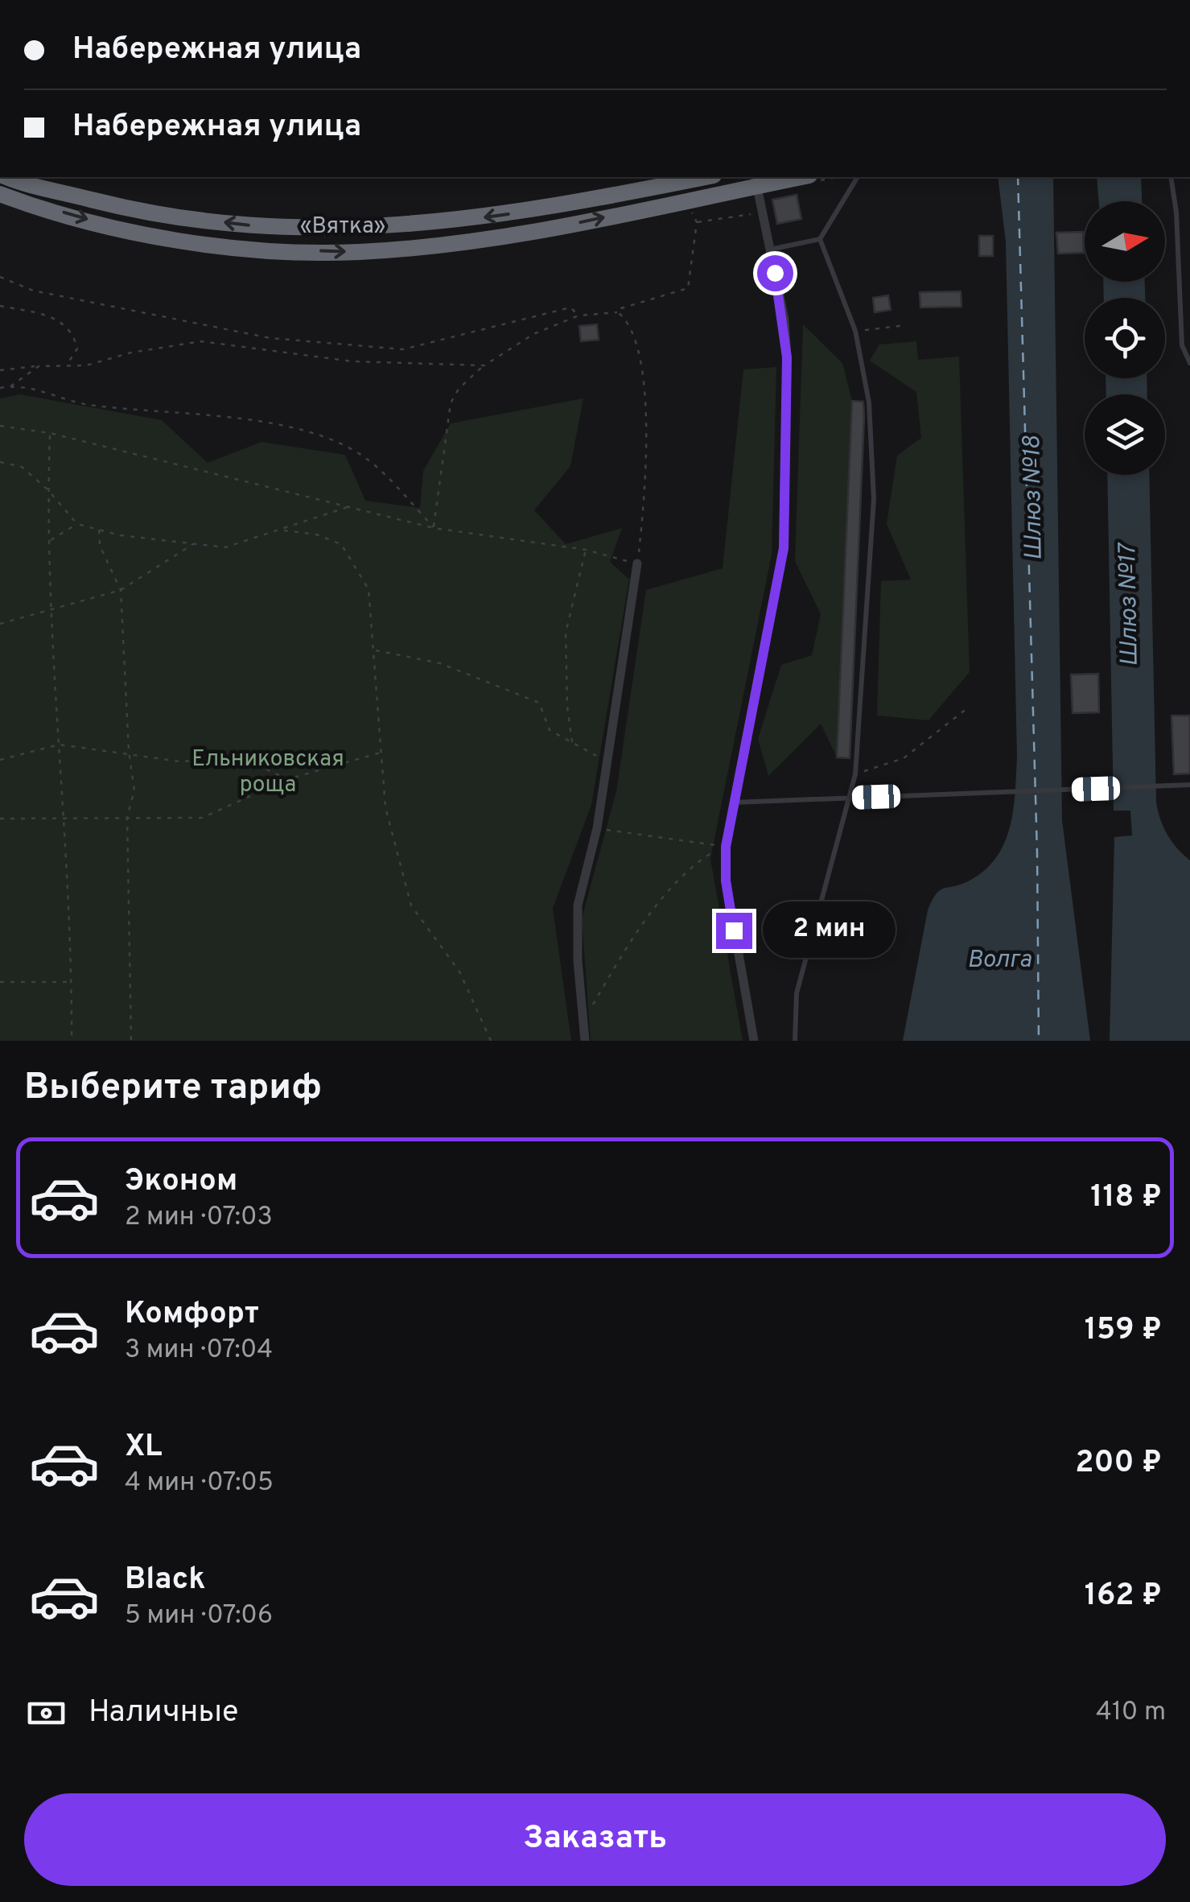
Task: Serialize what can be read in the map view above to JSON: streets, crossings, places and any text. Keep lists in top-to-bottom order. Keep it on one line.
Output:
{"streets":{"highway":["«Вятка»"]},"water":["Шлюз №18","Шлюз №17","Волга"],"parks":["Ельниковская роща"],"north":"right","page":{"banner":["Набережная улица","Набережная улица"],"bubble":"2 мин","heading":"Выберите тариф","list":[{"name":"Эконом","note":"2 мин · 07:03","value":"118 ₽"},{"name":"Комфорт","note":"3 мин · 07:04","value":"159 ₽"},{"name":"XL","note":"4 мин · 07:05","value":"200 ₽"},{"name":"Black","note":"5 мин · 07:06","value":"162 ₽"}],"pay":["Наличные","410 m"],"buttons":"Заказать"}}
